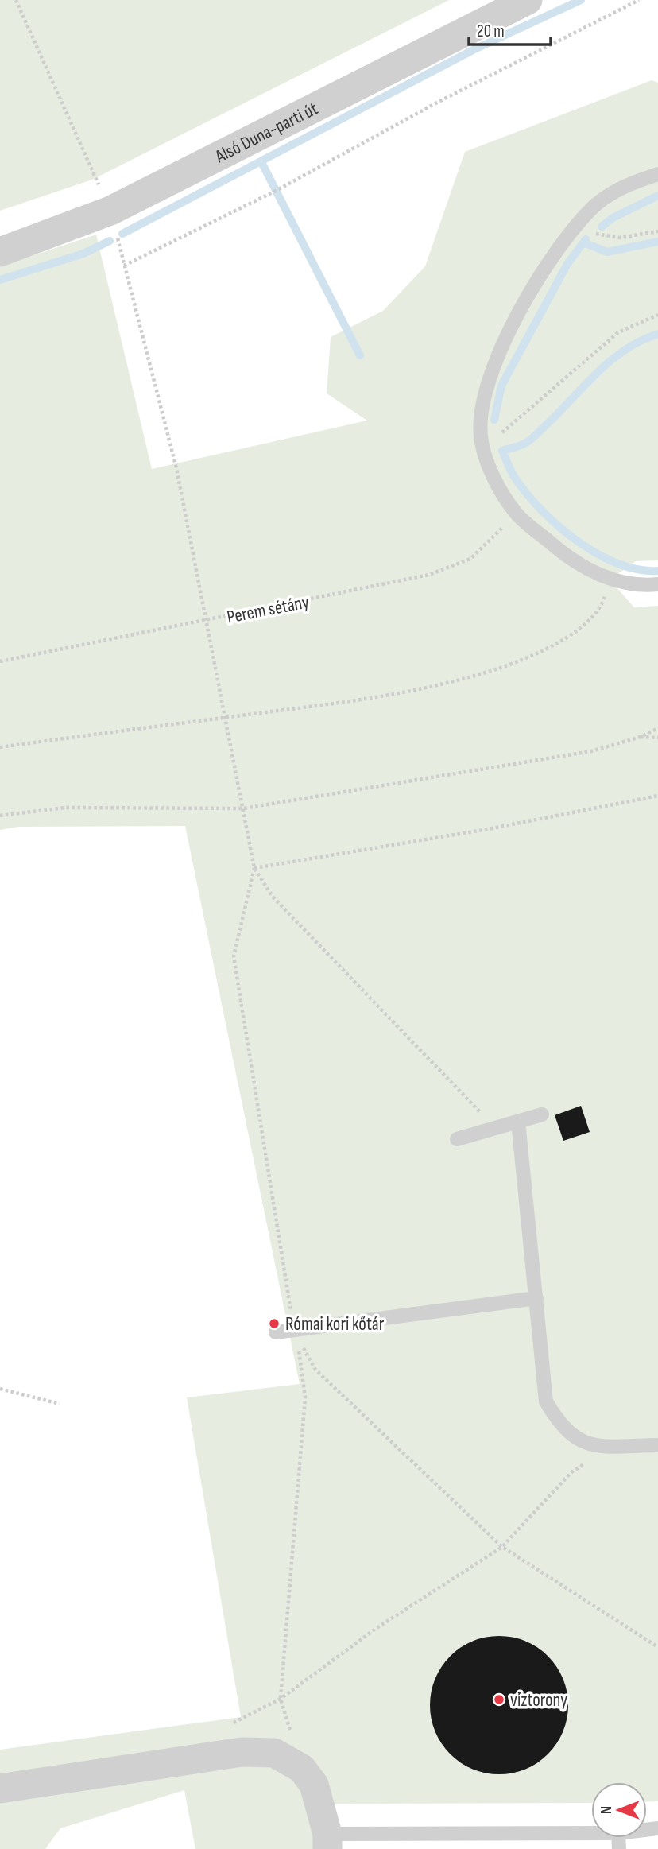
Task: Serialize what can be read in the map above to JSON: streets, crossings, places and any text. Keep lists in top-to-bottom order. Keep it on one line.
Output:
{"streets":{"street":["Alsó Duna-parti út"],"path":["Perem sétány"]},"places":["Római kori kőtár","víztorony"],"scale_bar":"20 m","north":"left"}
